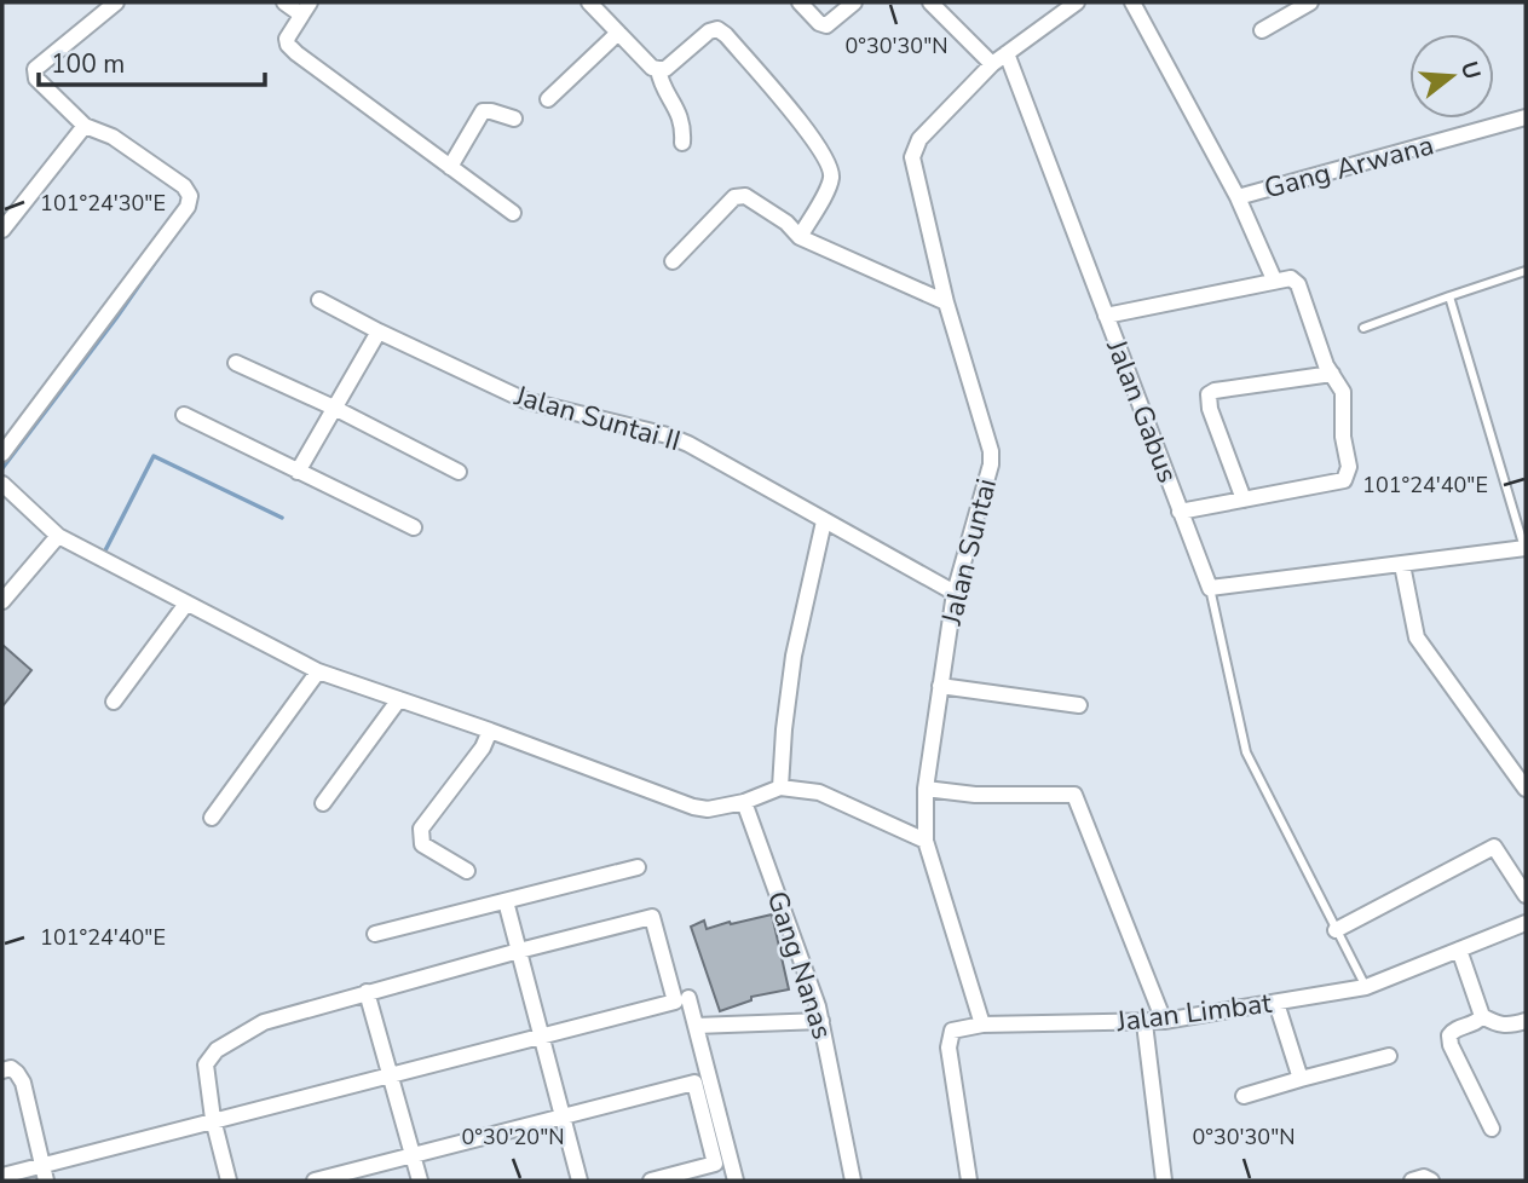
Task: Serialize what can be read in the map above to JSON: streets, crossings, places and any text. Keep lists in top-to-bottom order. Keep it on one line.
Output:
{"streets":{"street":["Gang Arwana","Jalan Gabus","Jalan Suntai II","Jalan Suntai","Gang Nanas","Jalan Limbat"]},"crossings":[["Jalan Gabus","Jalan Suntai"],["Jalan Suntai II","Jalan Suntai"],["Jalan Suntai","Jalan Limbat"]],"scale_bar":"100 m","north":"right","coordinates":["0°30'30\"N","101°24'30\"E","101°24'40\"E","0°30'20\"N"]}
